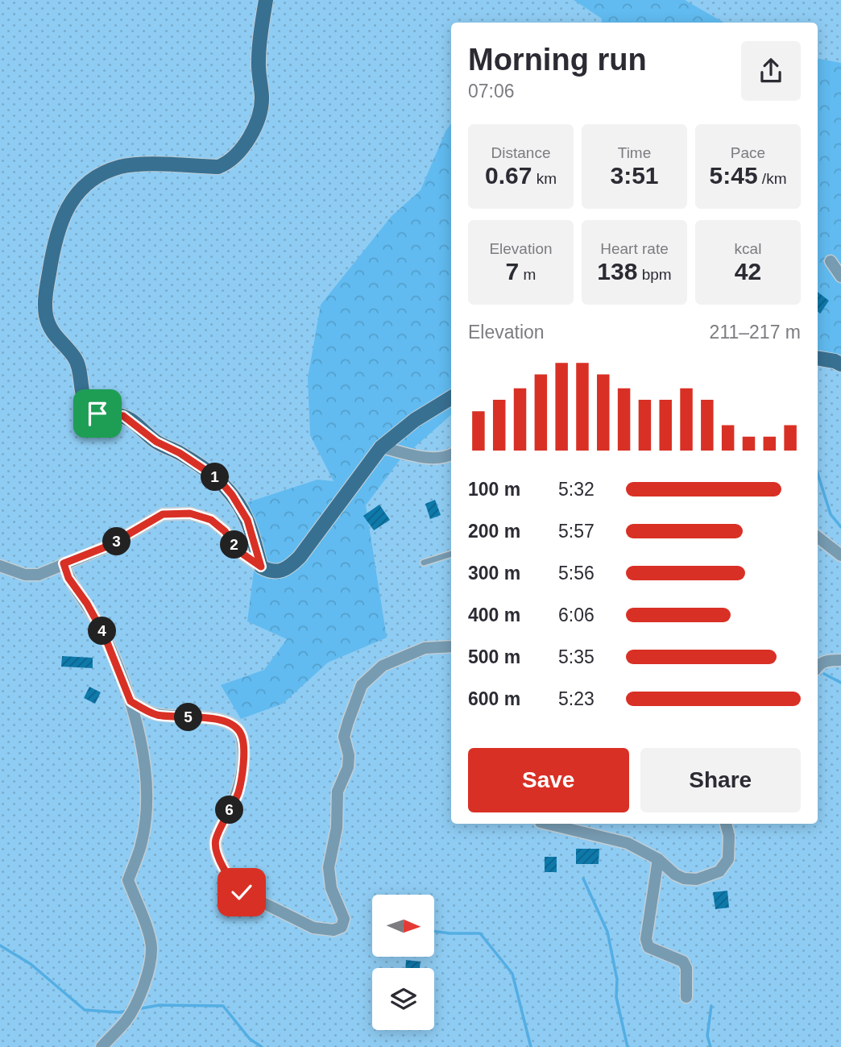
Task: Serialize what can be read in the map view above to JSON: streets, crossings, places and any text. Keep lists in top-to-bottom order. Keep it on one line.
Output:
{"north":"right","page":{"heading":["Morning run","07:06"],"stats":[["Distance","0.67 km"],["Time","3:51"],["Pace","5:45 /km"],["Elevation","7 m"],["Heart rate","138 bpm"],["kcal","42"]],"chart":["Elevation","211–217 m"],"pins":["1","3","2","4","5","6"],"list":[{"name":"100 m","note":"5:32"},{"name":"200 m","note":"5:57"},{"name":"300 m","note":"5:56"},{"name":"400 m","note":"6:06"},{"name":"500 m","note":"5:35"},{"name":"600 m","note":"5:23"}],"buttons":["Save","Share"]}}
